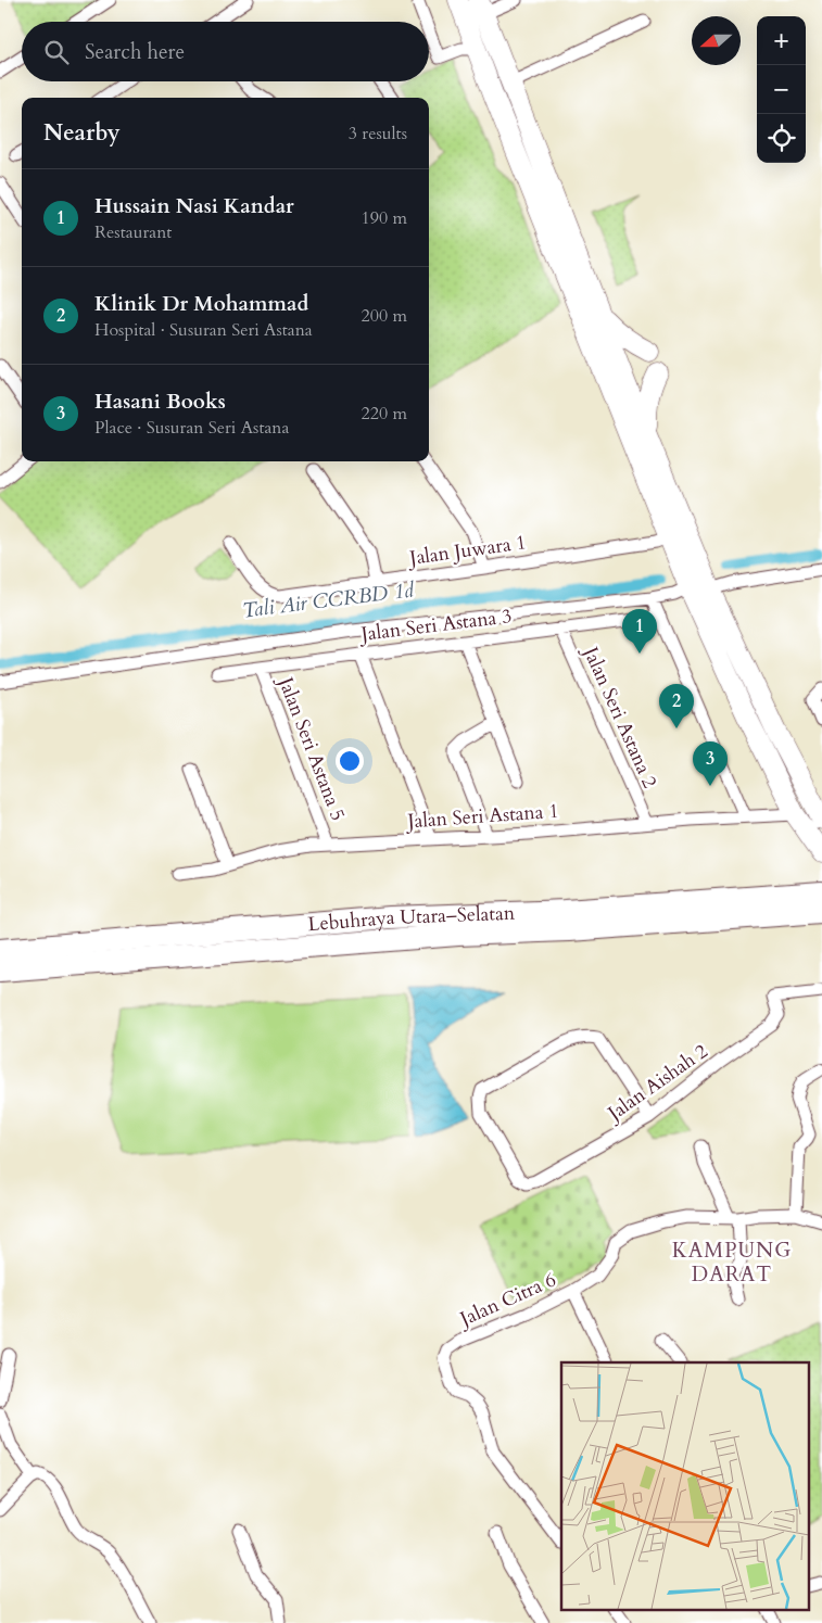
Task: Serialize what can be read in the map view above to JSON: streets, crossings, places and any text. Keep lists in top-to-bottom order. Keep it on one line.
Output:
{"streets":{"highway":["Lebuhraya Utara–Selatan"],"street":["Jalan Juwara 1","Jalan Seri Astana 3","Jalan Seri Astana 2","Jalan Seri Astana 5","Jalan Seri Astana 1","Jalan Aishah 2","Jalan Citra 6"]},"crossings":[["Jalan Seri Astana 3","Jalan Seri Astana 2"],["Jalan Seri Astana 3","Jalan Seri Astana 5"],["Jalan Seri Astana 2","Jalan Seri Astana 1"],["Jalan Seri Astana 5","Jalan Seri Astana 1"]],"districts":["KAMPUNG DARAT"],"water":["Tali Air CCRBD 1d"],"north":"left","page":{"map_buttons":["+","−"],"search":"Search here","heading":["Nearby","3 results"],"list":[{"mark":"1","name":"Hussain Nasi Kandar","note":"Restaurant","value":"190 m"},{"mark":"2","name":"Klinik Dr Mohammad","note":"Hospital · Susuran Seri Astana","value":"200 m"},{"mark":"3","name":"Hasani Books","note":"Place · Susuran Seri Astana","value":"220 m"}],"pins":["1","2","3"]}}
